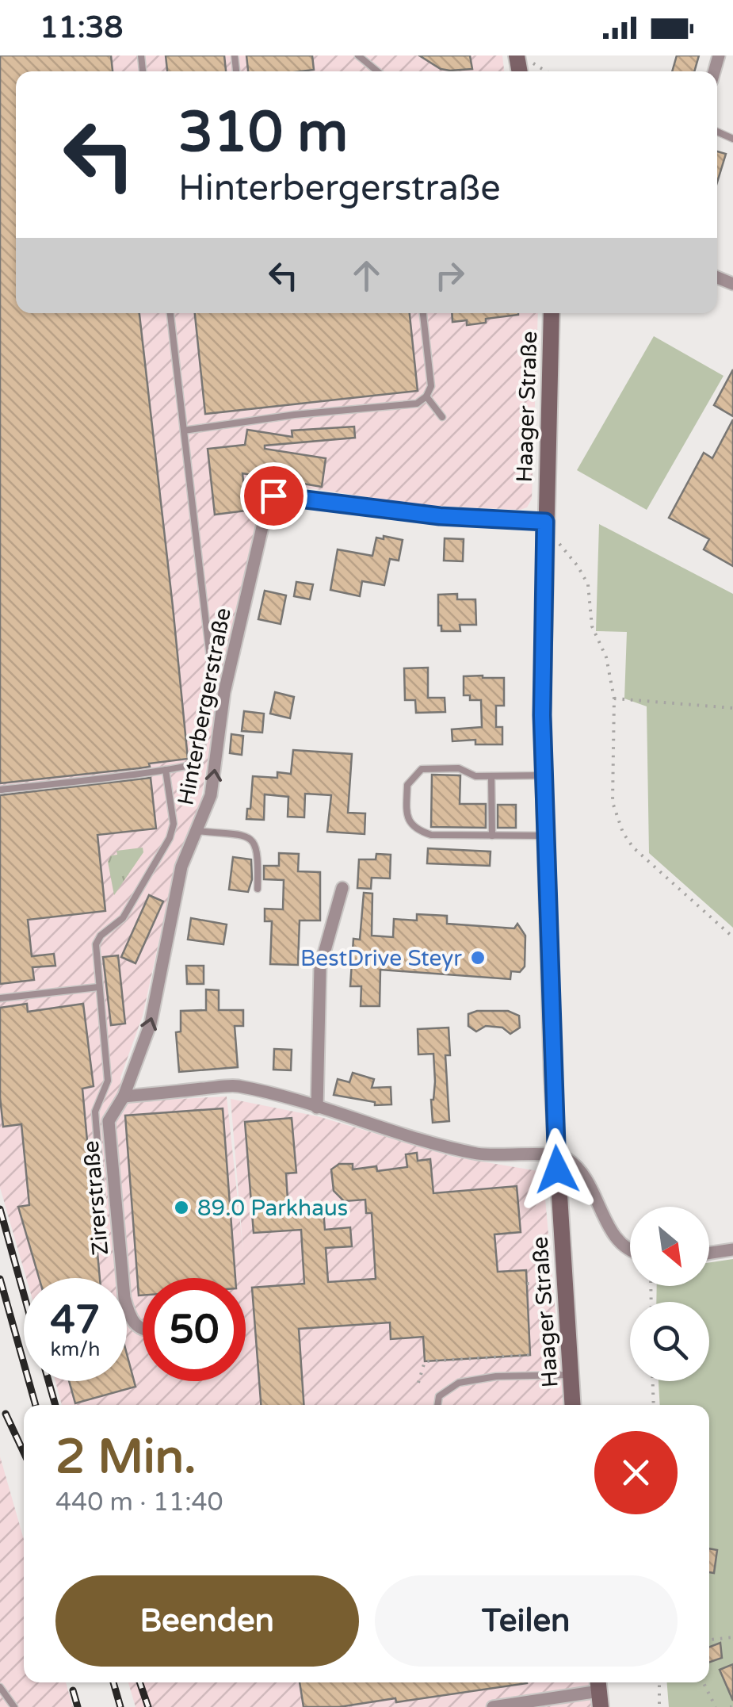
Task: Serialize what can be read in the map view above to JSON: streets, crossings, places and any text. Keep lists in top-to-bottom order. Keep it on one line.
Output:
{"streets":{"main road":["Haager Straße"],"street":["Hinterbergerstraße","Zirerstraße"]},"crossings":[["Haager Straße","Hinterbergerstraße"],["Hinterbergerstraße","Zirerstraße"]],"places":["BestDrive Steyr","89.0 Parkhaus"],"north":"bottom right","page":{"status":"11:38","turn":["310 m","Hinterbergerstraße"],"speed":"47 km/h","limit":"50","heading":["2 Min.","440 m · 11:40"],"buttons":["Beenden","Teilen"]}}
